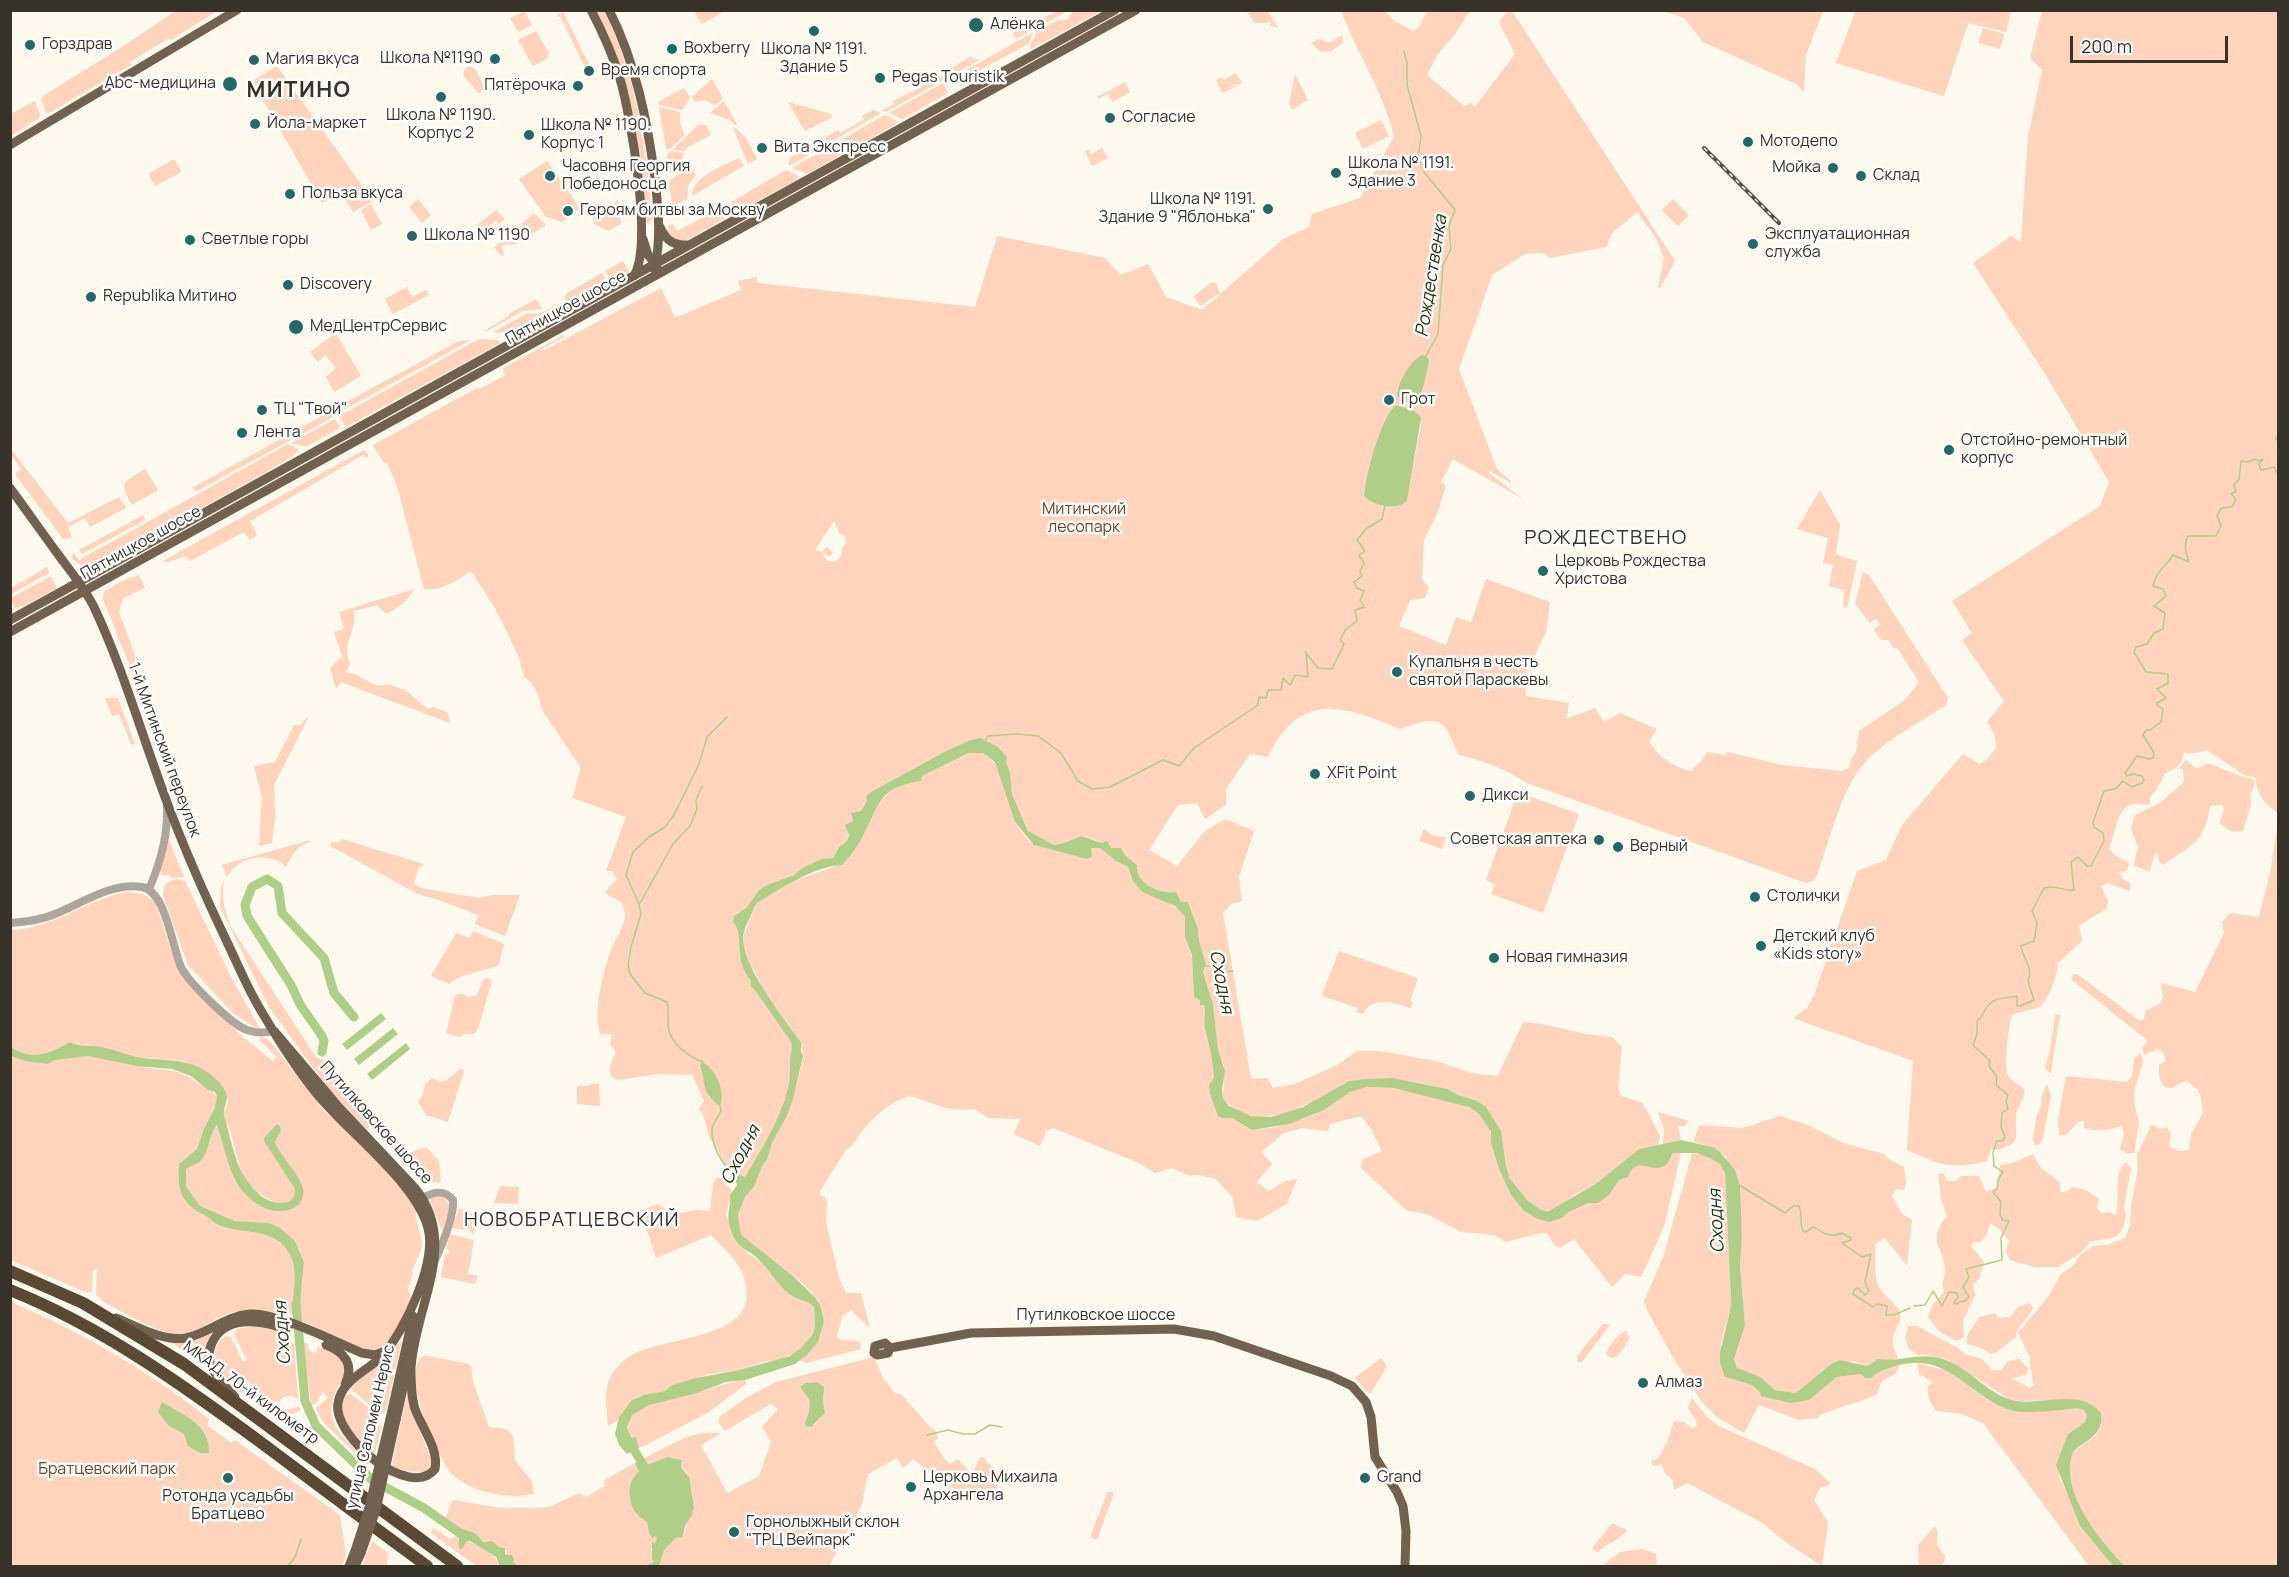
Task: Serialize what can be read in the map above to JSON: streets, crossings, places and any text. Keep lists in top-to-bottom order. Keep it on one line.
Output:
{"streets":{"highway":["МКАД, 70-й километр"],"main road":["Пятницкое шоссе","1-й Митинский переулок","Путилковское шоссе","улица Саломеи Нерис"]},"crossings":[["Пятницкое шоссе","1-й Митинский переулок"],["1-й Митинский переулок","Путилковское шоссе"],["Путилковское шоссе","улица Саломеи Нерис"]],"districts":["МИТИНО","РОЖДЕСТВЕНО","НОВОБРАТЦЕВСКИЙ"],"water":["Рождественка","Сходня"],"parks":["Митинский лесопарк","Братцевский парк"],"places":["Алёнка","Школа № 1191. Здание 5","Горздрав","Boxberry","Школа №1190","Магия вкуса","Время спорта","Pegas Touristik","Abc-медицина","Пятёрочка","Школа № 1190. Корпус 2","Согласие","Йола-маркет","Школа № 1190. Корпус 1","Мотодепо","Вита Экспресс","Мойка","Школа № 1191. Здание 3","Часовня Георгия Победоносца","Склад","Польза вкуса","Школа № 1191. Здание 9 \"Яблонька\"","Героям битвы за Москву","Школа № 1190","Светлые горы","Эксплуатационная служба","Discovery","Republika Митино","МедЦентрСервис","Грот","ТЦ \"Твой\"","Лента","Отстойно-ремонтный корпус","Церковь Рождества Христова","Купальня в честь святой Параскевы","XFit Point","Дикси","Советская аптека","Верный","Столички","Детский клуб «Kids story»","Новая гимназия","Алмаз","Ротонда усадьбы Братцево","Grand","Церковь Михаила Архангела","Горнолыжный склон \"ТРЦ Вейпарк\""],"scale_bar":"200 m"}
